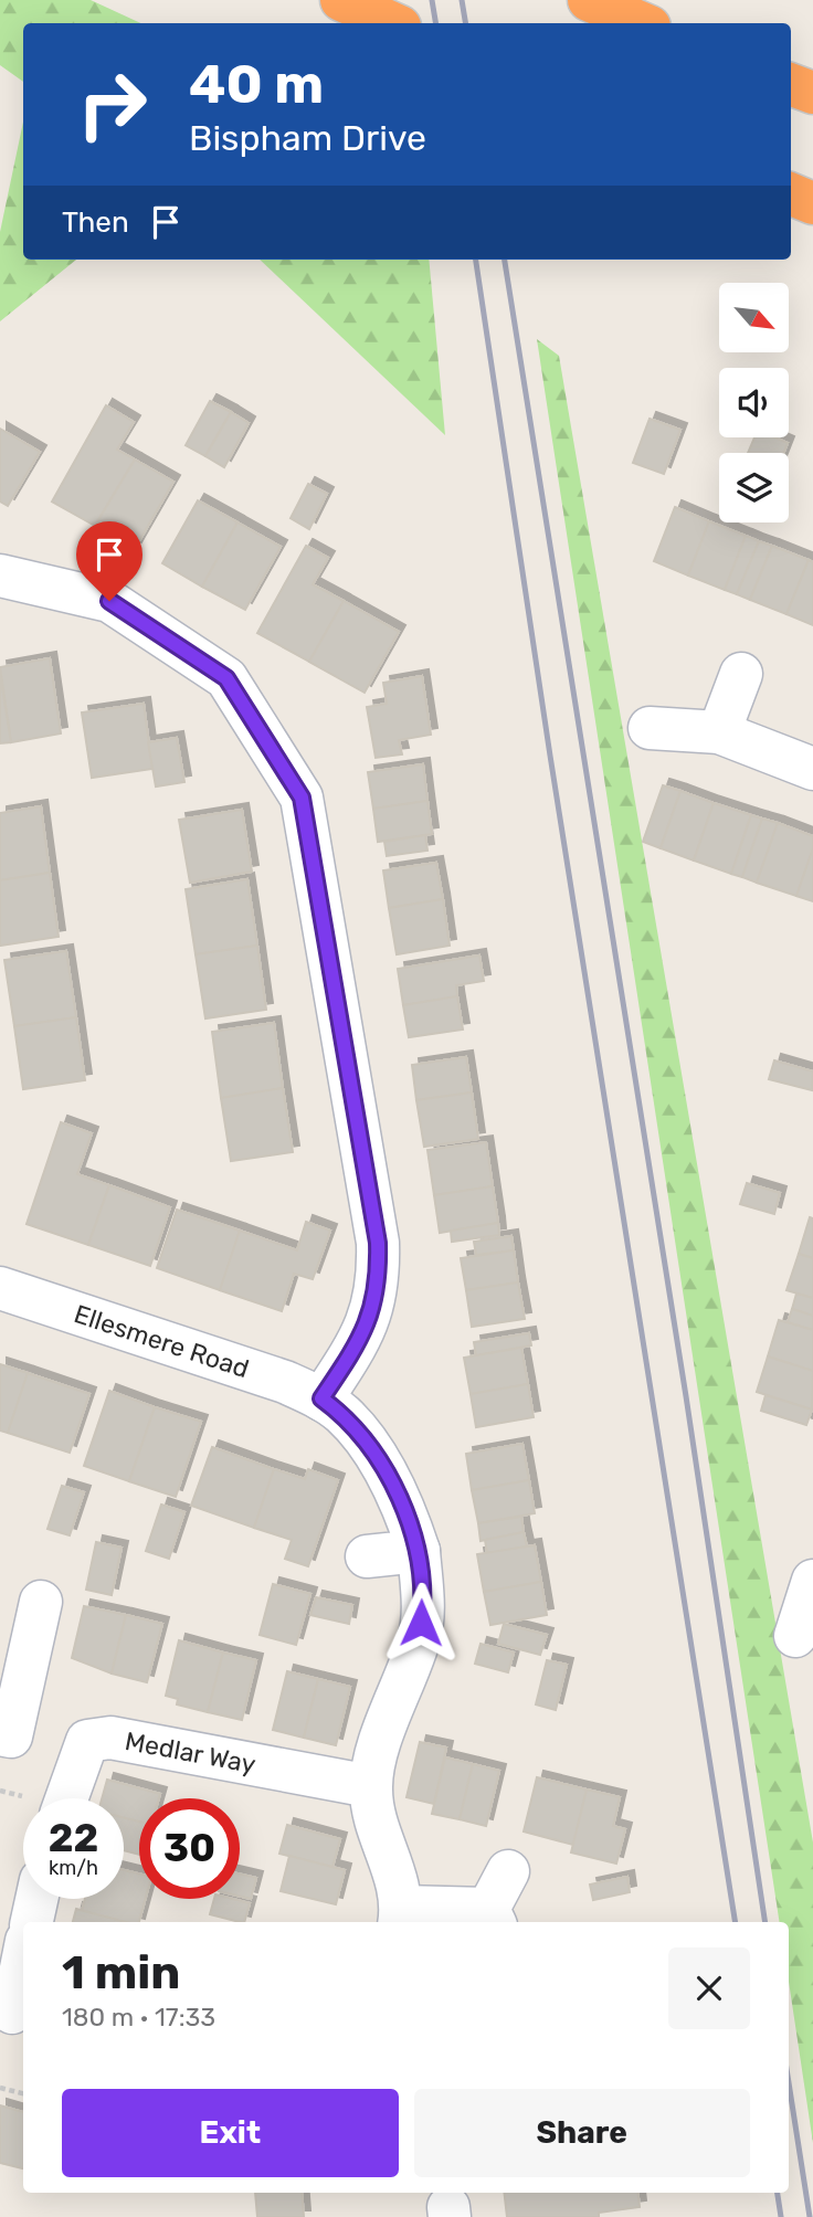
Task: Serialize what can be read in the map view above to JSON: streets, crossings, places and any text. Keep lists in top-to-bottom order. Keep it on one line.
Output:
{"streets":{"street":["Ellesmere Road","Medlar Way"]},"crossings":[["Ellesmere Road","Medlar Way"]],"north":"bottom right","page":{"turn":["40 m","Bispham Drive"],"then":"Then","speed":"22 km/h","limit":"30","heading":["1 min","180 m · 17:33"],"buttons":["Exit","Share"]}}
